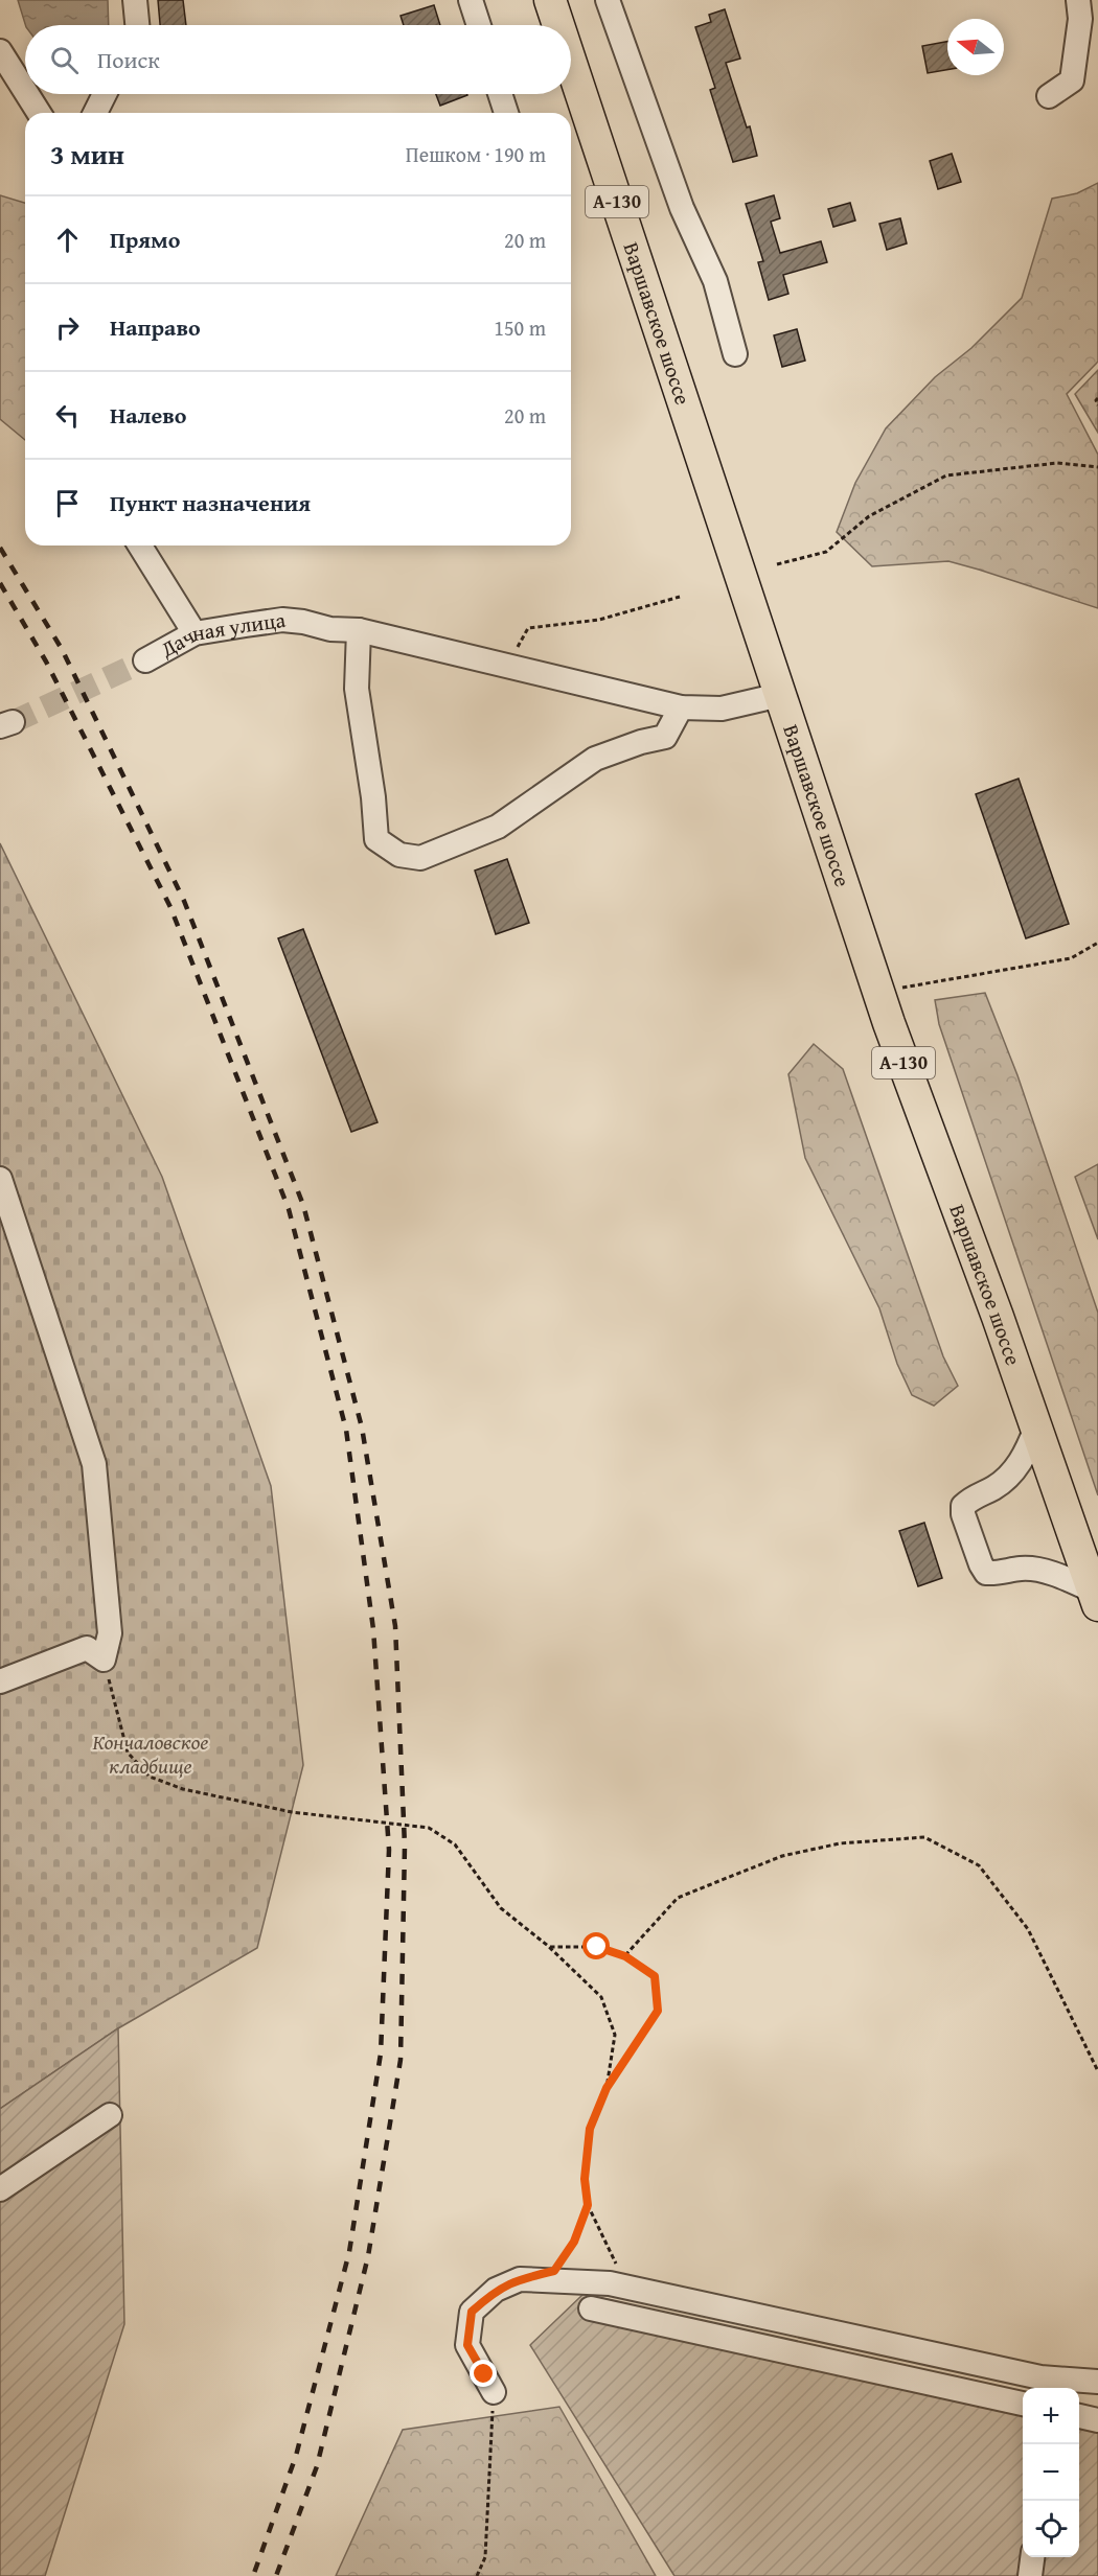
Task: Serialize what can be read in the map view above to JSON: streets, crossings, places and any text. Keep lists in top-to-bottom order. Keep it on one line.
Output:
{"streets":{"main road":["А-130","Варшавское шоссе"],"street":["Дачная улица"]},"crossings":[["Варшавское шоссе","Дачная улица"]],"parks":["Кончаловское кладбище"],"north":"left","page":{"search":"Поиск","heading":["3 мин","Пешком · 190 m"],"list":[["Прямо","20 m"],["Направо","150 m"],["Налево","20 m"],"Пункт назначения"],"map_buttons":["+","−"]}}
